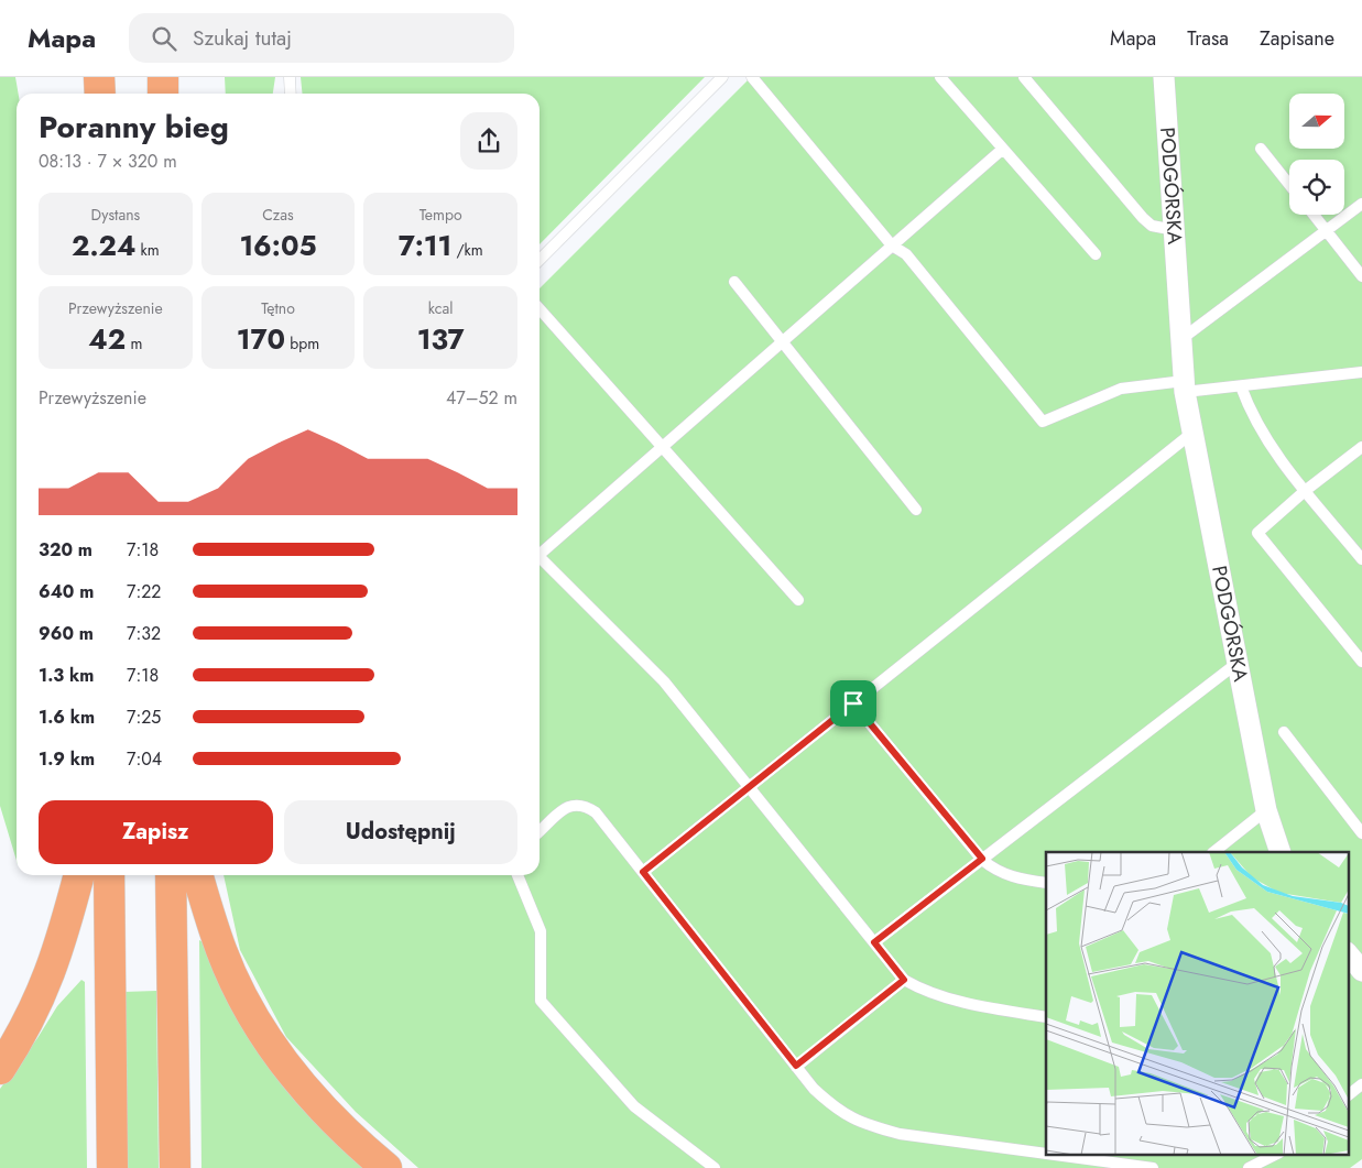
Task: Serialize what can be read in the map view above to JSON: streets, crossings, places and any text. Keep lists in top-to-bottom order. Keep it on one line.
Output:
{"streets":{"street":["PODGÓRSKA"]},"north":"right","page":{"header":"Mapa","search":"Szukaj tutaj","nav":["Mapa","Trasa","Zapisane"],"heading":["Poranny bieg","08:13 · 7 × 320 m"],"stats":[["Dystans","2.24 km"],["Czas","16:05"],["Tempo","7:11 /km"],["Przewyższenie","42 m"],["Tętno","170 bpm"],["kcal","137"]],"chart":["Przewyższenie","47–52 m"],"list":[{"name":"320 m","note":"7:18"},{"name":"640 m","note":"7:22"},{"name":"960 m","note":"7:32"},{"name":"1.3 km","note":"7:18"},{"name":"1.6 km","note":"7:25"},{"name":"1.9 km","note":"7:04"}],"buttons":["Zapisz","Udostępnij"]}}
